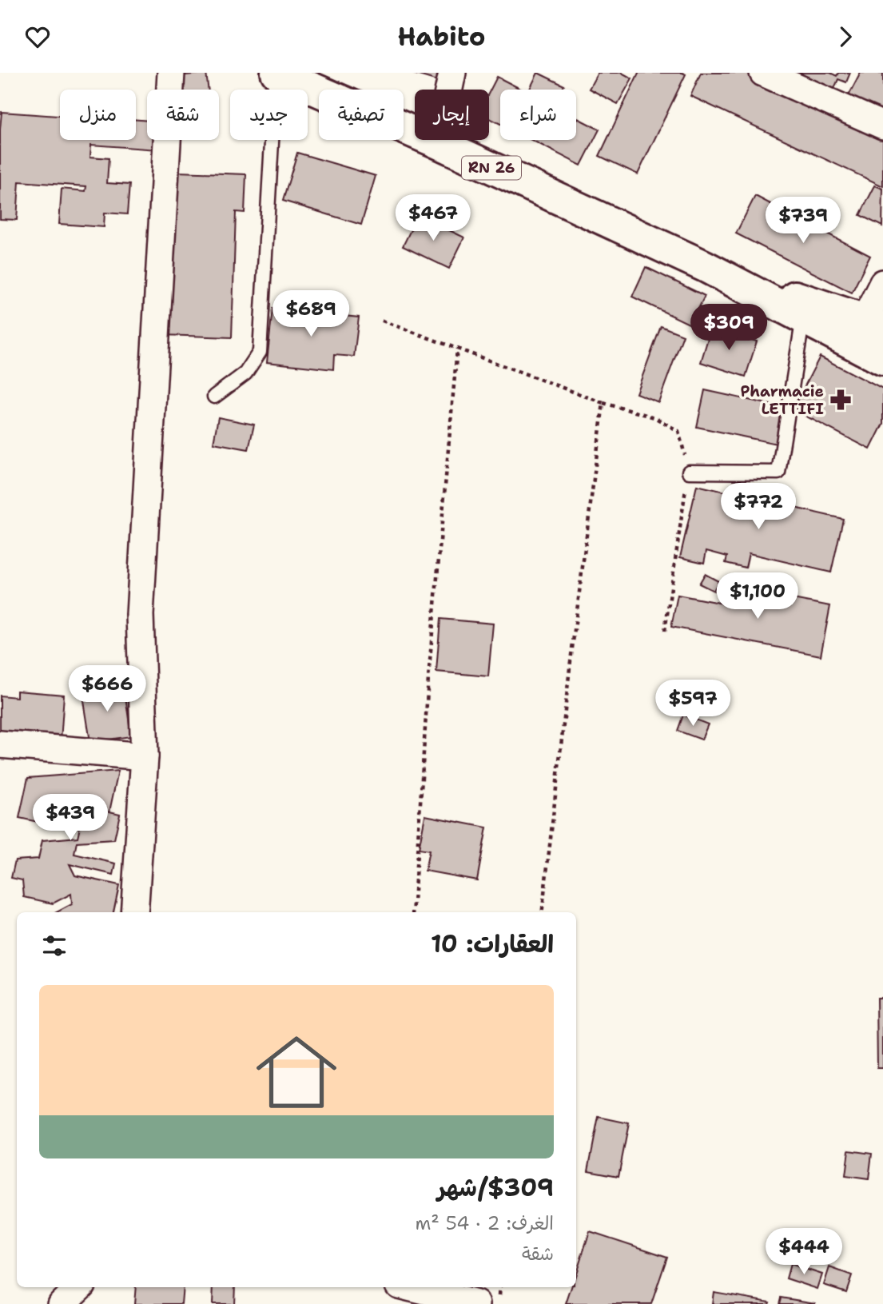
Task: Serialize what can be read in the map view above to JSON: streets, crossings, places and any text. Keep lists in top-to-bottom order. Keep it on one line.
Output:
{"streets":{"main road":["RN 26"]},"places":{"pharmacy":["Pharmacie LETTIFI"]},"page":{"header":"Habito","chip":["شراء","إيجار","تصفية","جديد","شقة","منزل"],"price":["$467","$739","$689","$309","$772","$1,100","$666","$597","$439","$444"],"heading":"العقارات: 10","list":[{"name":"$309/شهر","note":"الغرف: 2 · 54 m² · شقة"}]}}
